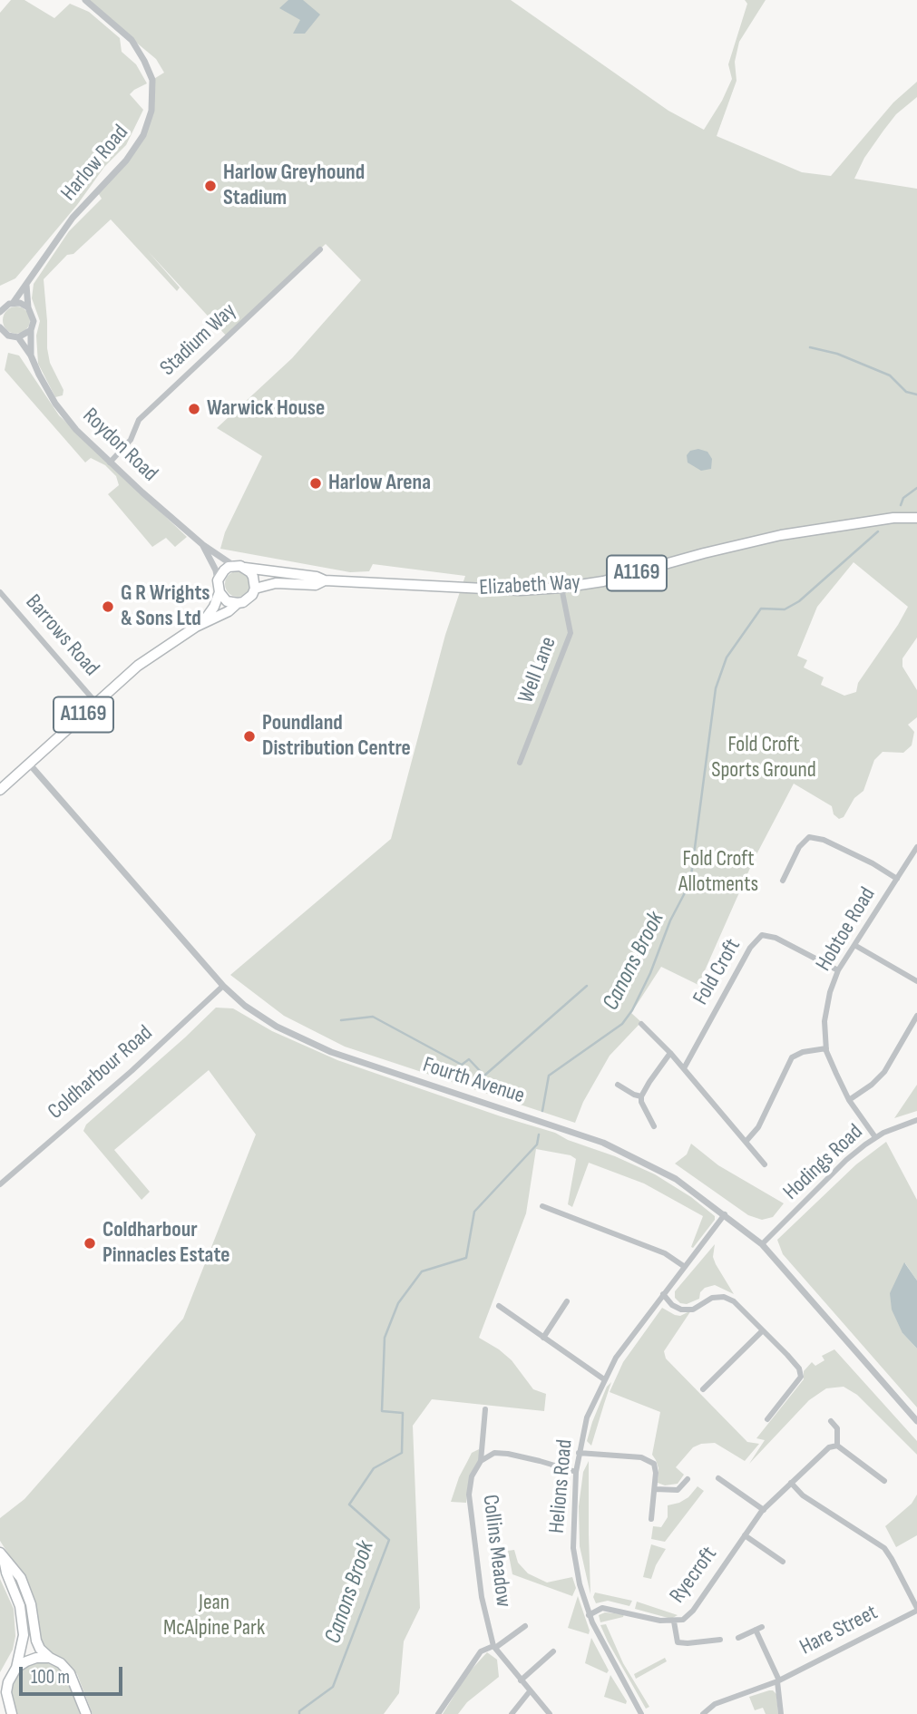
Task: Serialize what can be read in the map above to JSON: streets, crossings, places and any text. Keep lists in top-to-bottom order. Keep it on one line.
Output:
{"streets":{"main road":["A1169","Elizabeth Way"],"street":["Harlow Road","Stadium Way","Roydon Road","Barrows Road","Well Lane","Hobtoe Road","Fold Croft","Coldharbour Road","Fourth Avenue","Hodings Road","Helions Road","Collins Meadow","Ryecroft","Hare Street"]},"crossings":[["Stadium Way","Roydon Road"],["Roydon Road","A1169"],["Roydon Road","Elizabeth Way"],["A1169","Elizabeth Way"],["A1169","Barrows Road"],["A1169","Fourth Avenue"],["Elizabeth Way","Well Lane"],["Hobtoe Road","Fold Croft"],["Hobtoe Road","Hodings Road"],["Coldharbour Road","Fourth Avenue"],["Fourth Avenue","Hodings Road"],["Fourth Avenue","Helions Road"],["Helions Road","Ryecroft"],["Ryecroft","Hare Street"]],"water":["Canons Brook"],"parks":["Fold Croft Sports Ground","Fold Croft Allotments","Jean McAlpine Park"],"places":["Harlow Greyhound Stadium","Warwick House","Harlow Arena","G R Wrights & Sons Ltd","Poundland Distribution Centre","Coldharbour Pinnacles Estate"],"scale_bar":"100 m"}
